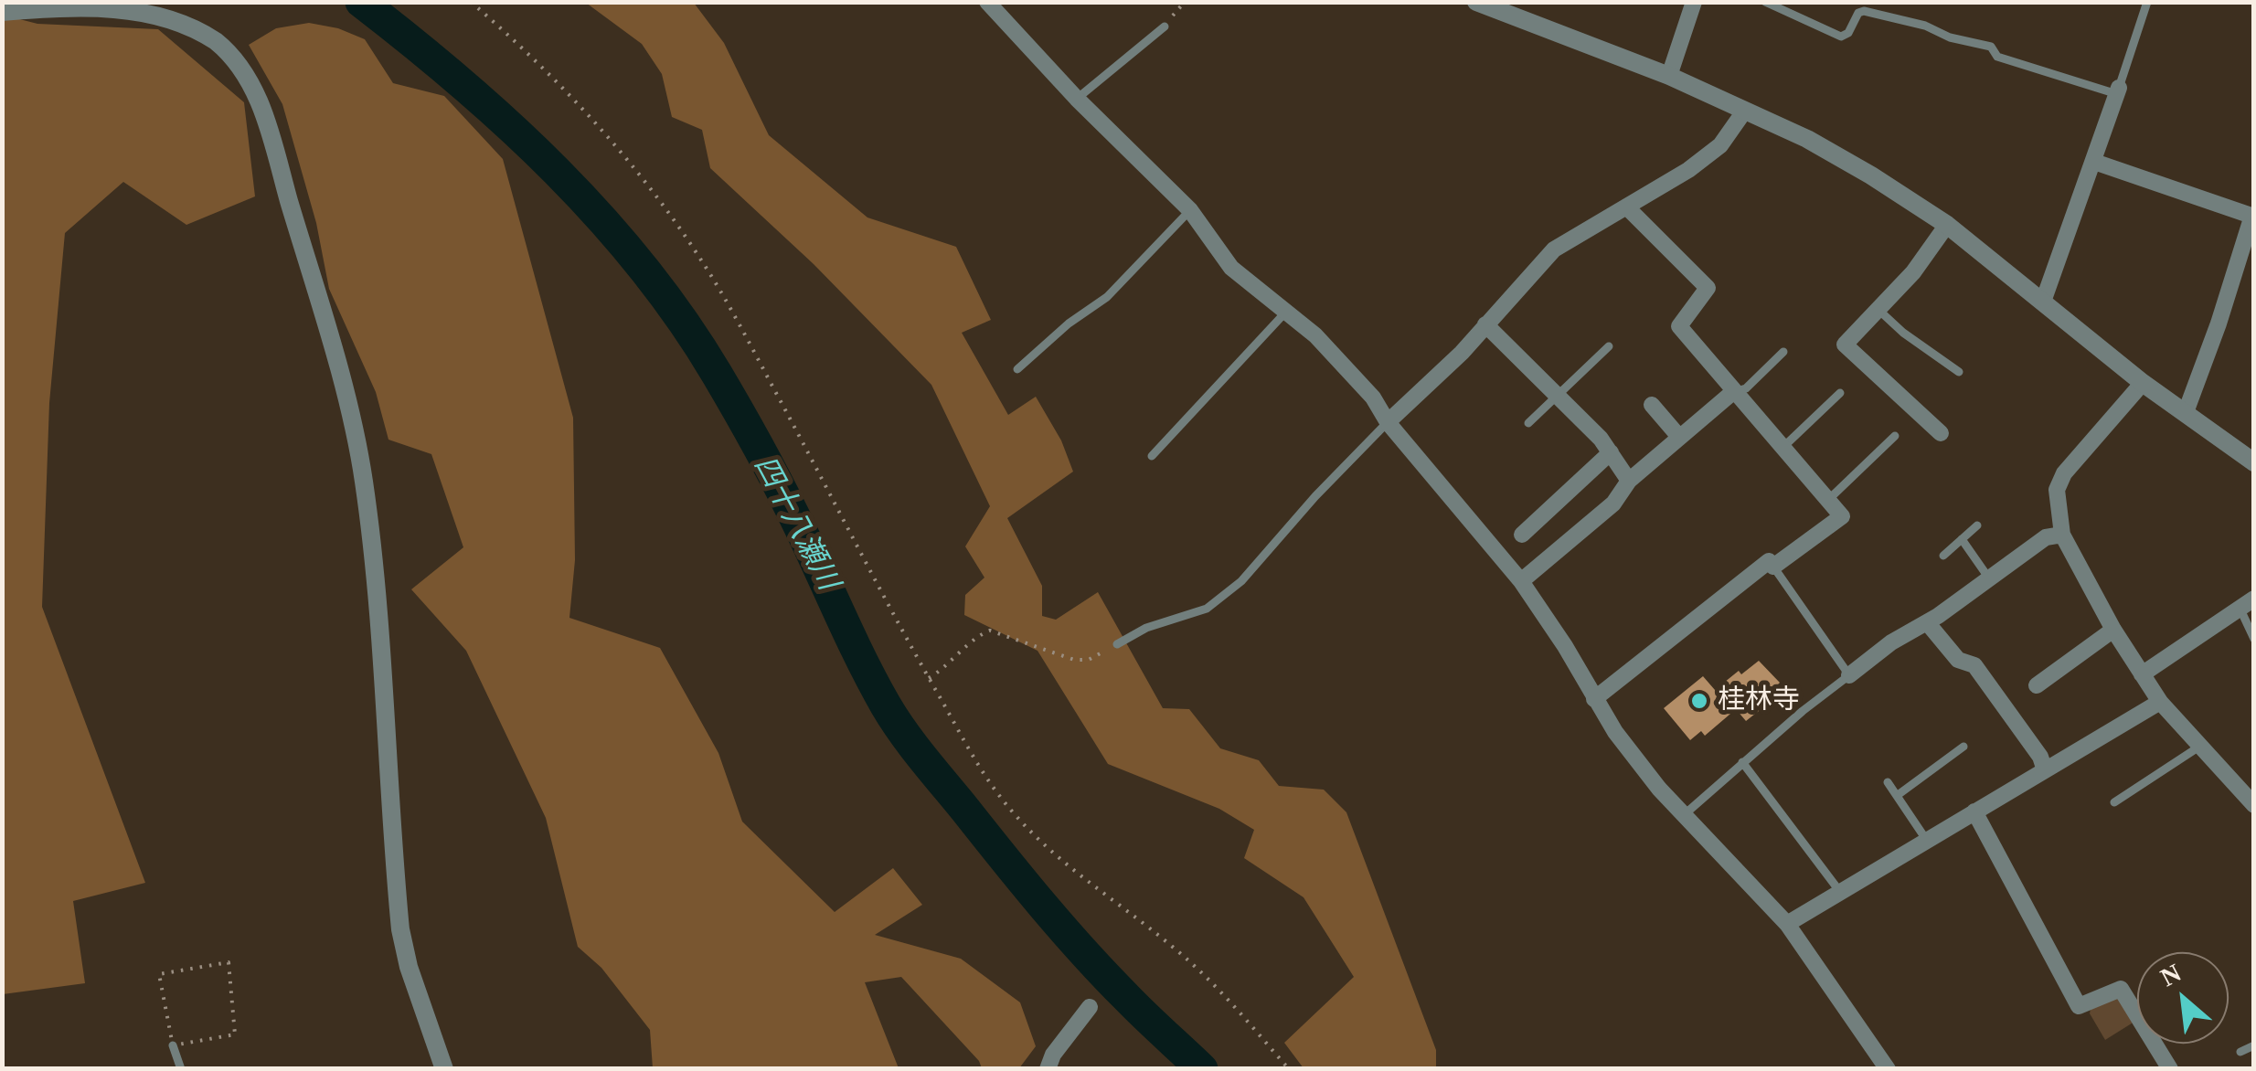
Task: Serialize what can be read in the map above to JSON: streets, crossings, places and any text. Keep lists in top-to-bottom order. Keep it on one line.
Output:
{"water":["四十八瀬川"],"places":["桂林寺"],"north":"top left"}
